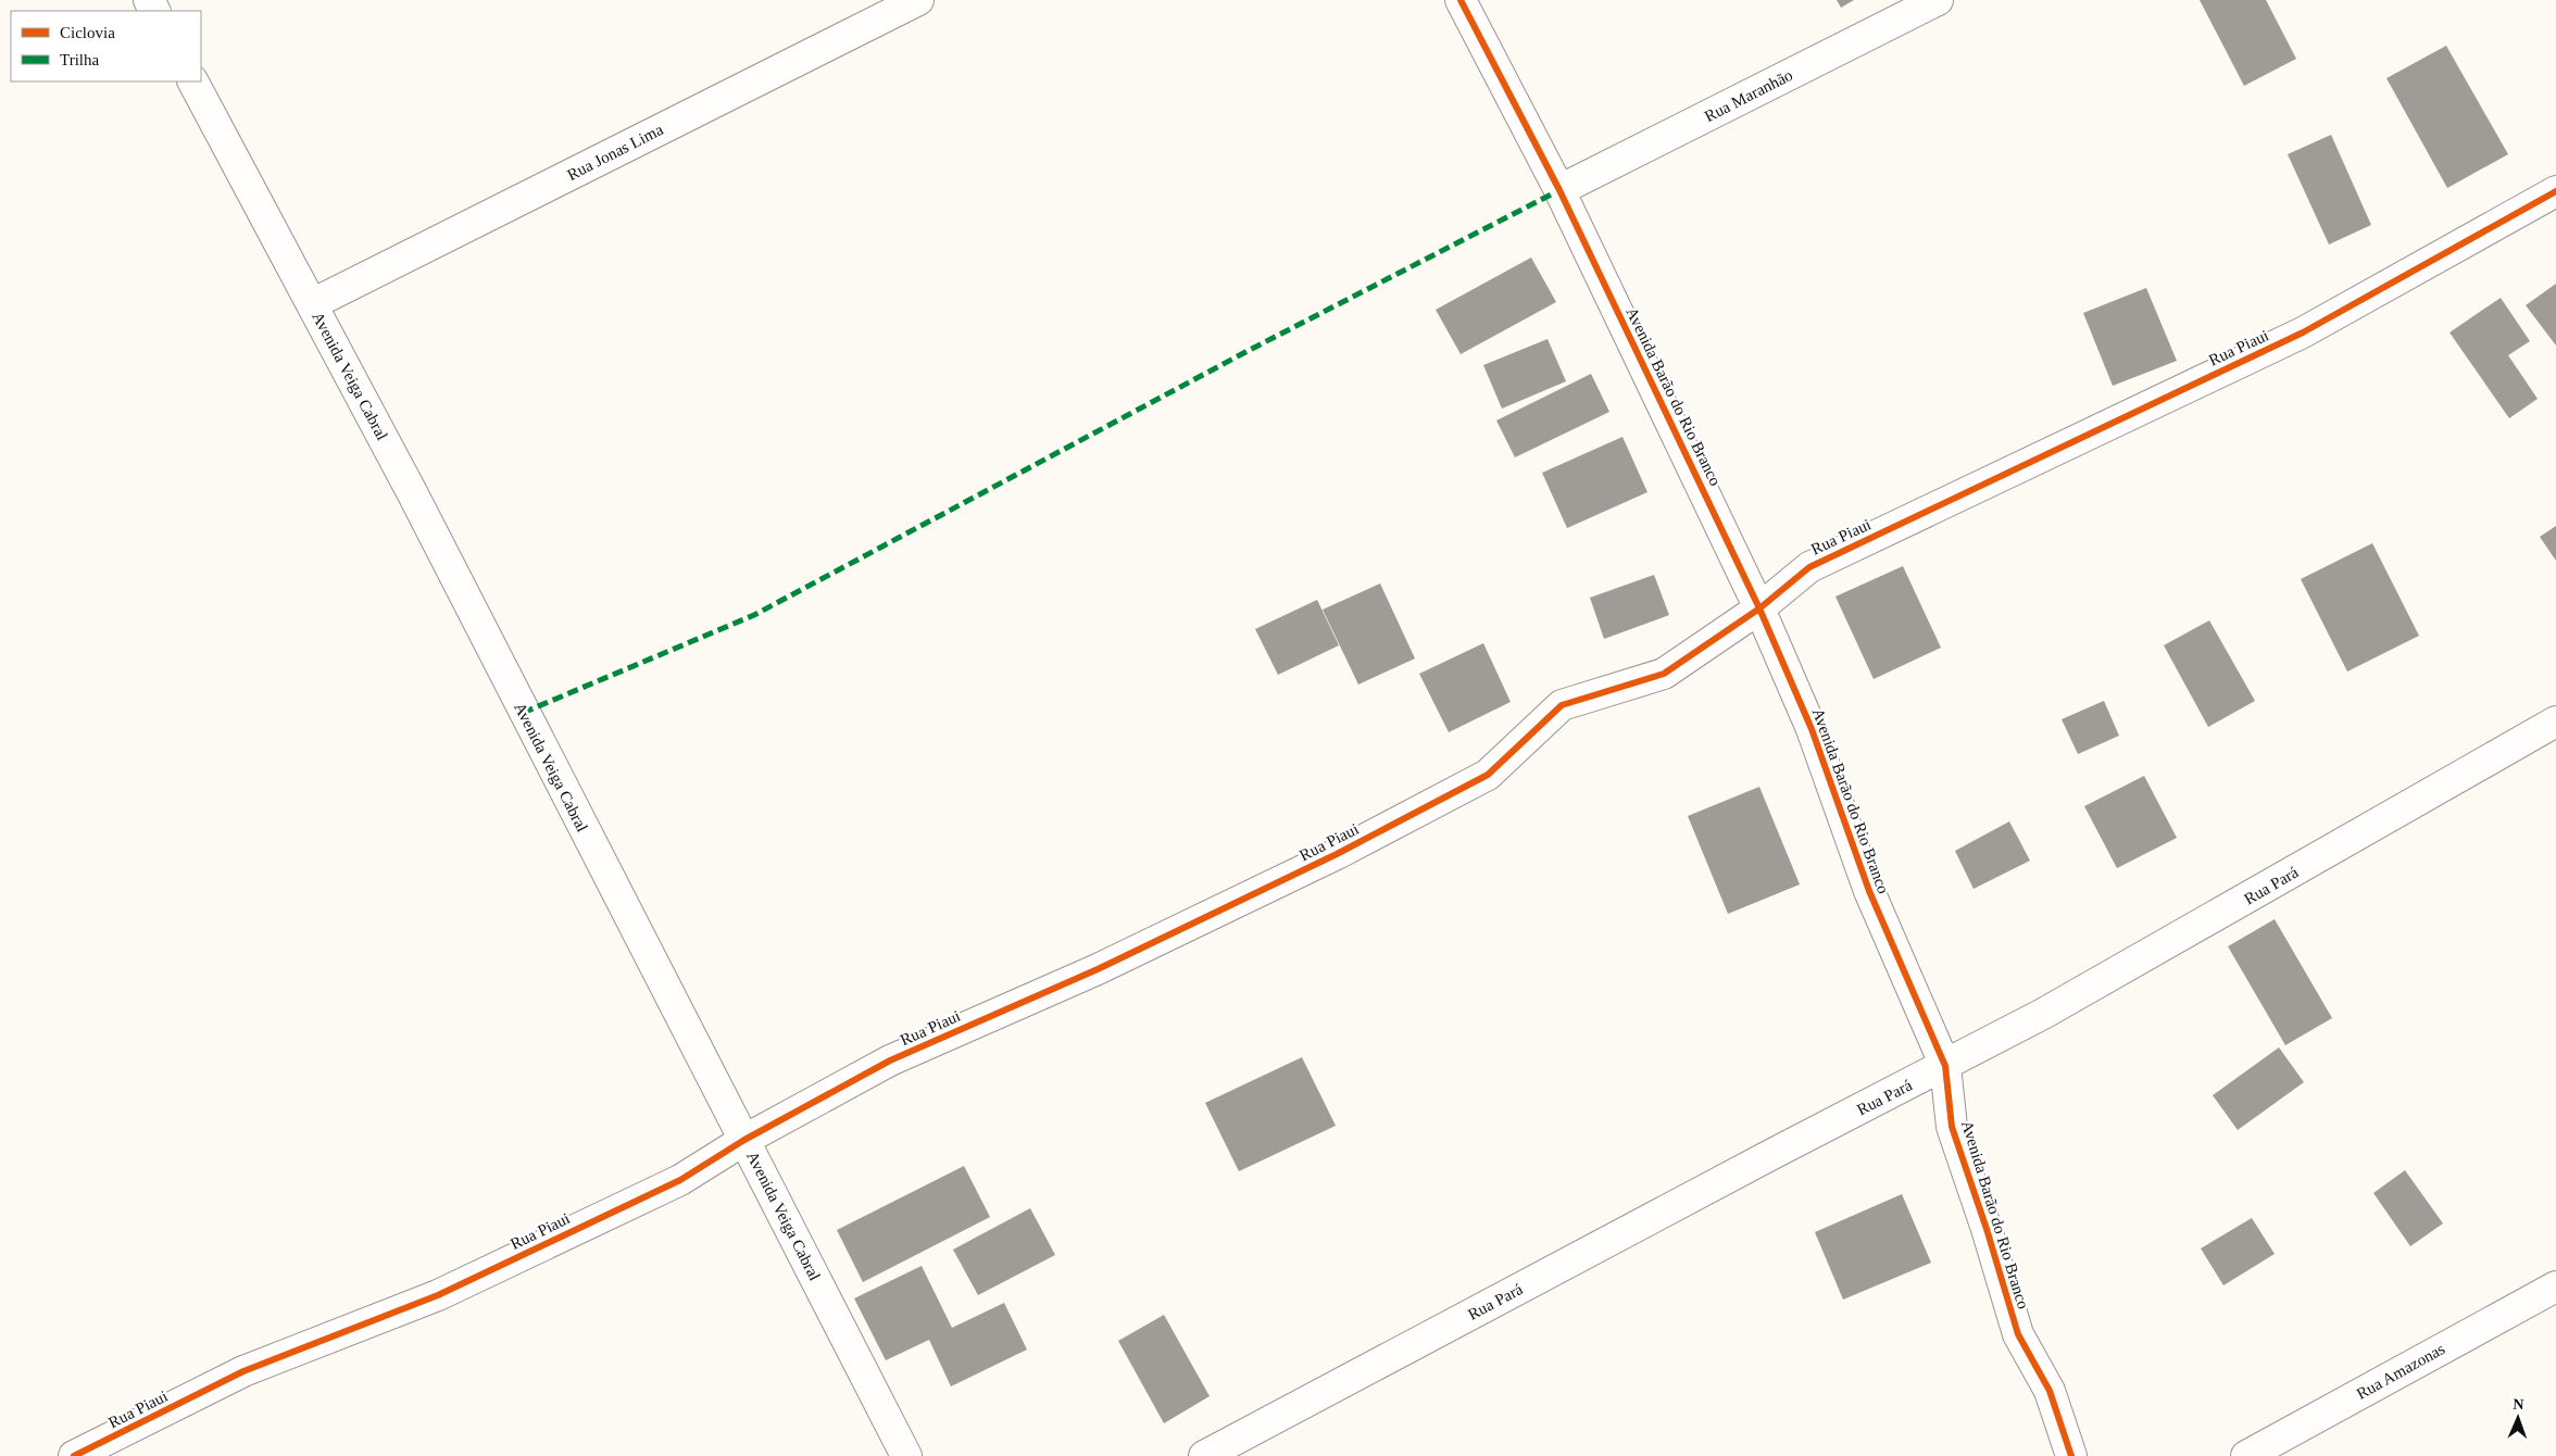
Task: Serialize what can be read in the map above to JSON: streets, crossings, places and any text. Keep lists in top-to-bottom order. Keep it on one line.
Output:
{"streets":{"street":["Rua Maranhão","Rua Jonas Lima","Rua Piaui","Avenida Veiga Cabral","Avenida Barão do Rio Branco","Rua Pará","Rua Amazonas"]},"crossings":[["Rua Maranhão","Avenida Barão do Rio Branco"],["Rua Jonas Lima","Avenida Veiga Cabral"],["Rua Piaui","Avenida Veiga Cabral"],["Rua Piaui","Avenida Barão do Rio Branco"],["Avenida Barão do Rio Branco","Rua Pará"]],"legend":["Ciclovia","Trilha"],"north":"top"}
